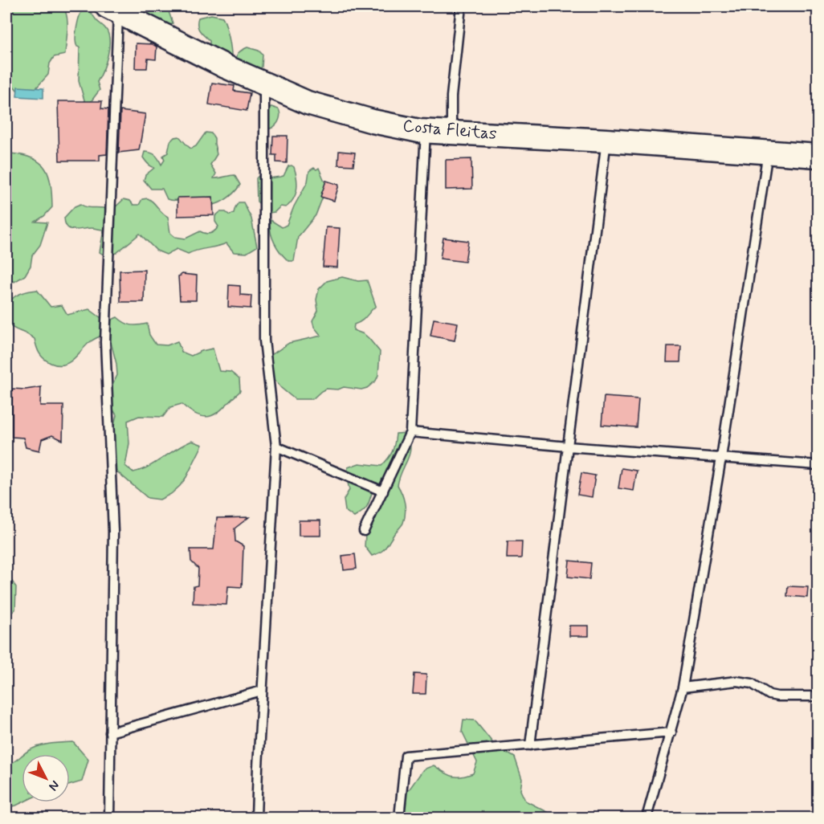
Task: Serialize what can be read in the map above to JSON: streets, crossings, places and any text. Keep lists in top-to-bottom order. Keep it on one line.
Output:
{"streets":{"main road":["Costa Fleitas"]},"north":"bottom right"}
